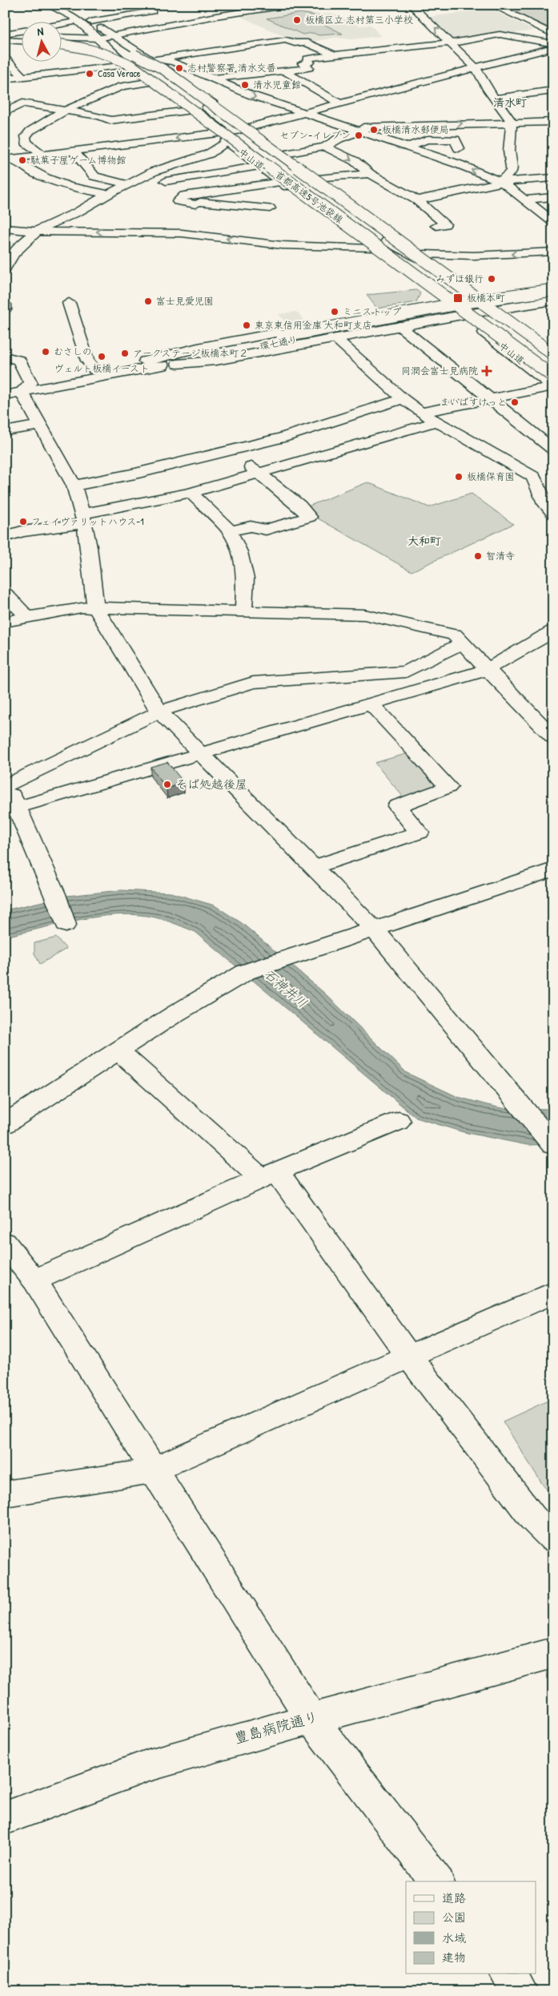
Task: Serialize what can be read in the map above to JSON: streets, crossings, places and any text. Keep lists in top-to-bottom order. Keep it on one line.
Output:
{"streets":{"main road":["中山道","首都高速5号池袋線","環七通り","豊島病院通り"]},"crossings":[["中山道","首都高速5号池袋線"]],"districts":["清水町","大和町"],"water":["石神井川"],"places":{"other":["板橋区立 志村第三小学校","志村警察署 清水交番","Casa Verace","清水児童館","板橋清水郵便局","セブン-イレブン","駄菓子屋ゲーム博物館","みずほ銀行","富士見愛児園","ミニストップ","東京東信用金庫 大和町支店","むさしの","アークステージ板橋本町２","ヴェルト板橋イースト","まいばすけっと","板橋保育園","フェイヴァリットハウス-1","智清寺","そば処越後屋"],"transit":["板橋本町"],"health":["同潤会富士見病院"]},"legend":["道路","公園","水域","建物"],"north":"top"}
